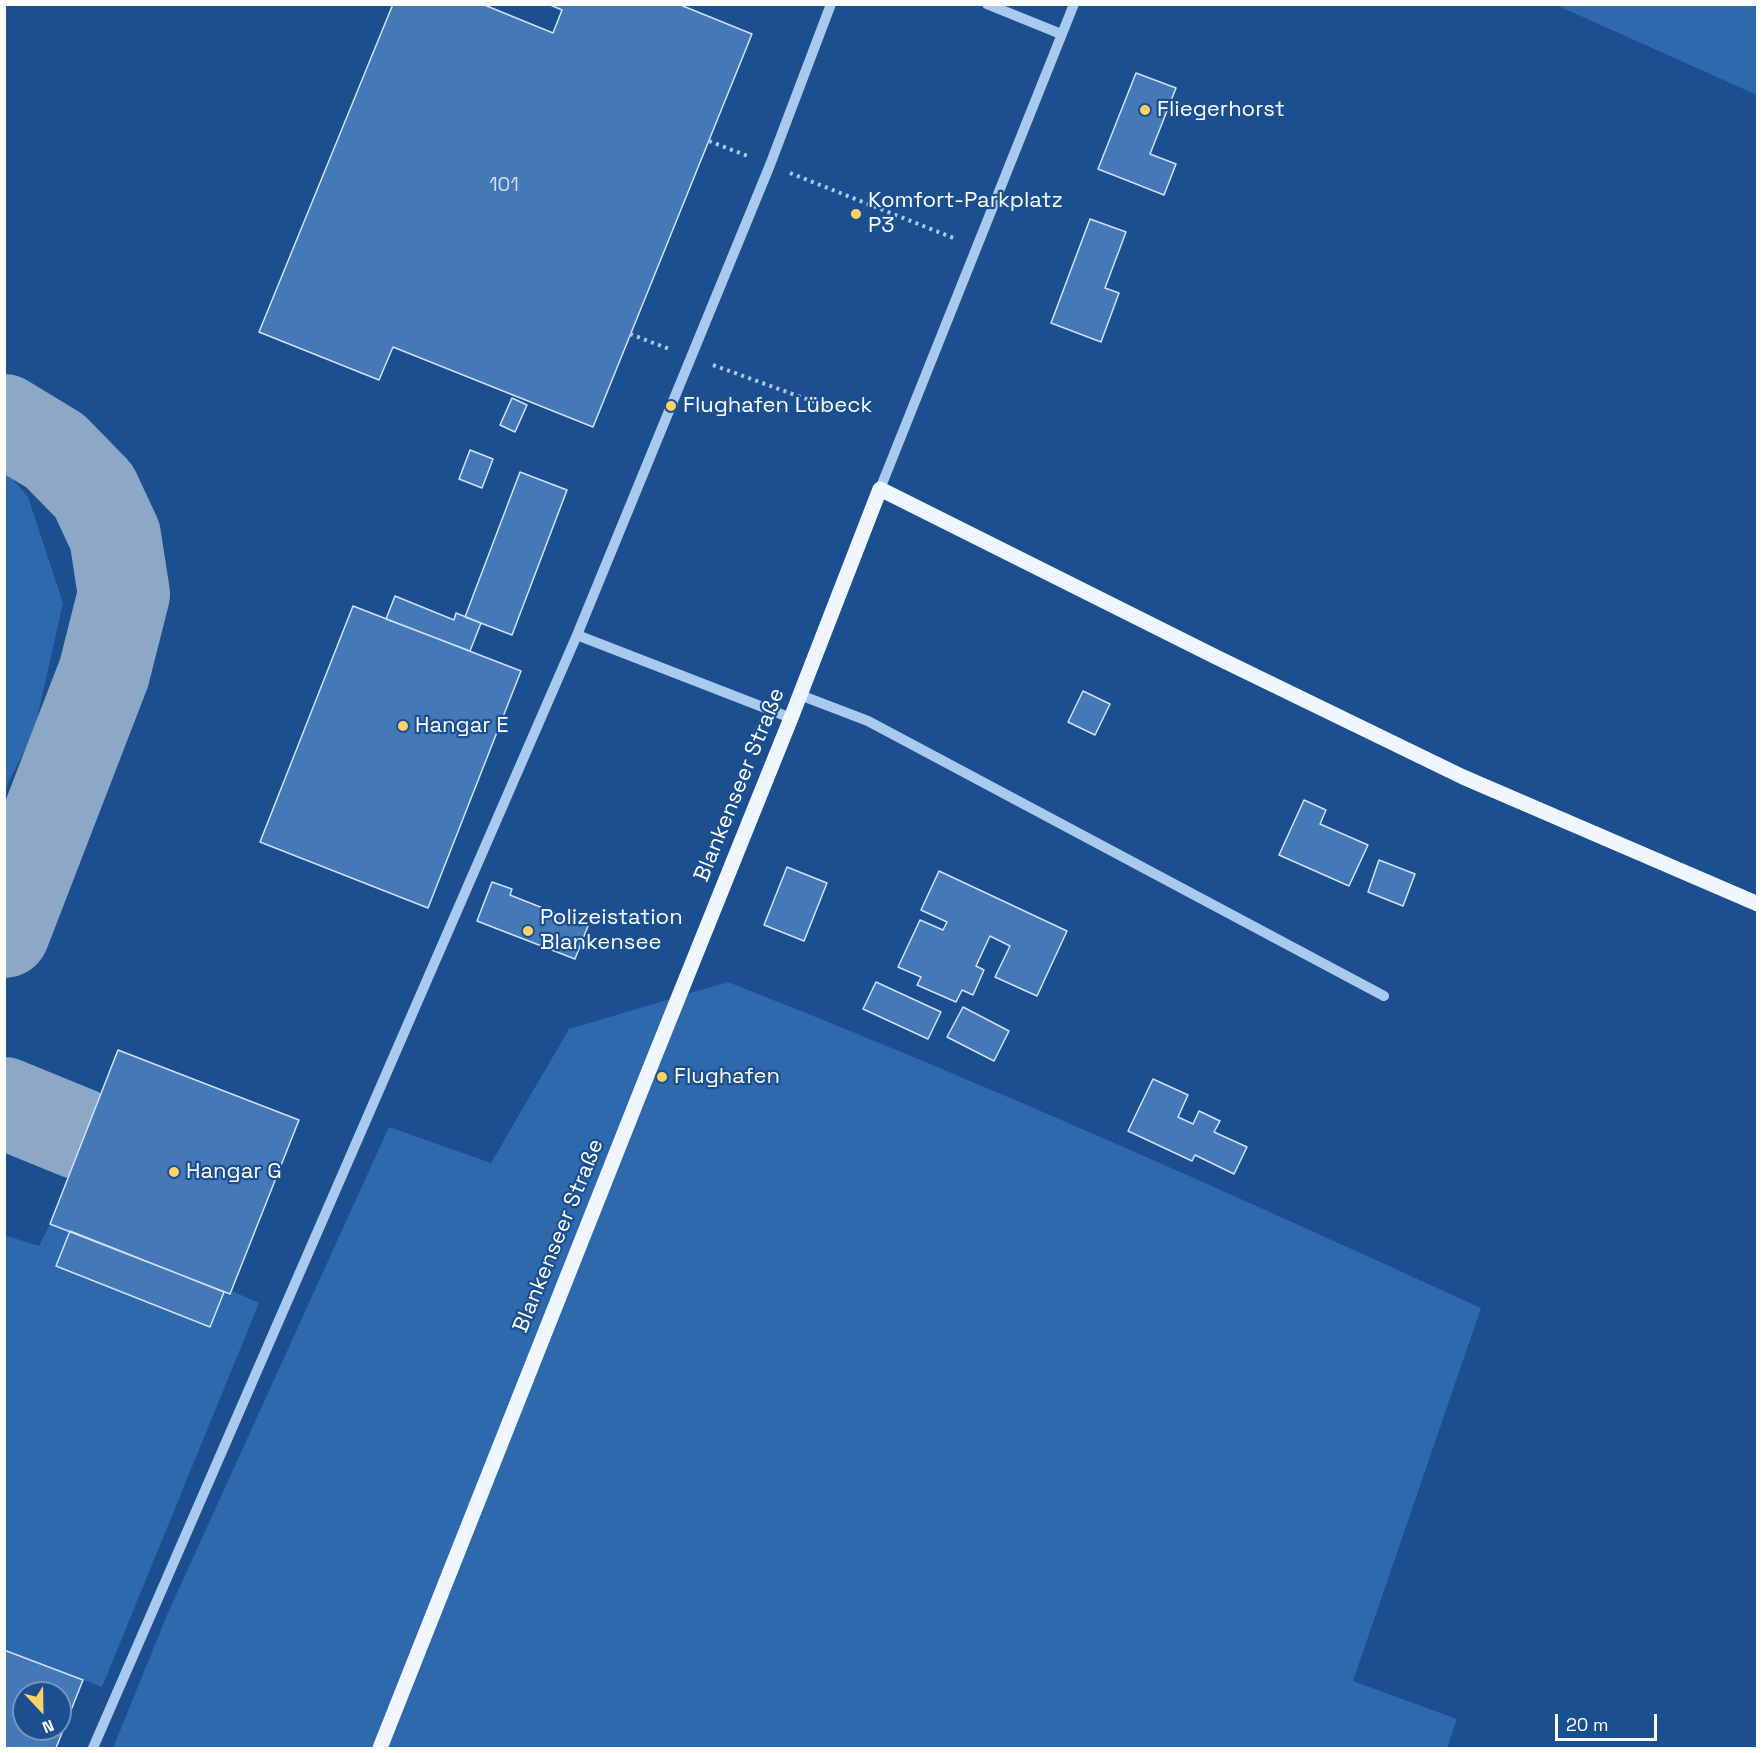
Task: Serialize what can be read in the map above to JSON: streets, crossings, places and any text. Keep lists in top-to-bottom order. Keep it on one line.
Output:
{"streets":{"main road":["Blankenseer Straße"]},"places":["Fliegerhorst","Komfort-Parkplatz P3","Flughafen Lübeck","Hangar E","Polizeistation Blankensee","Flughafen","Hangar G"],"house_numbers":["101"],"scale_bar":"20 m","north":"bottom"}
